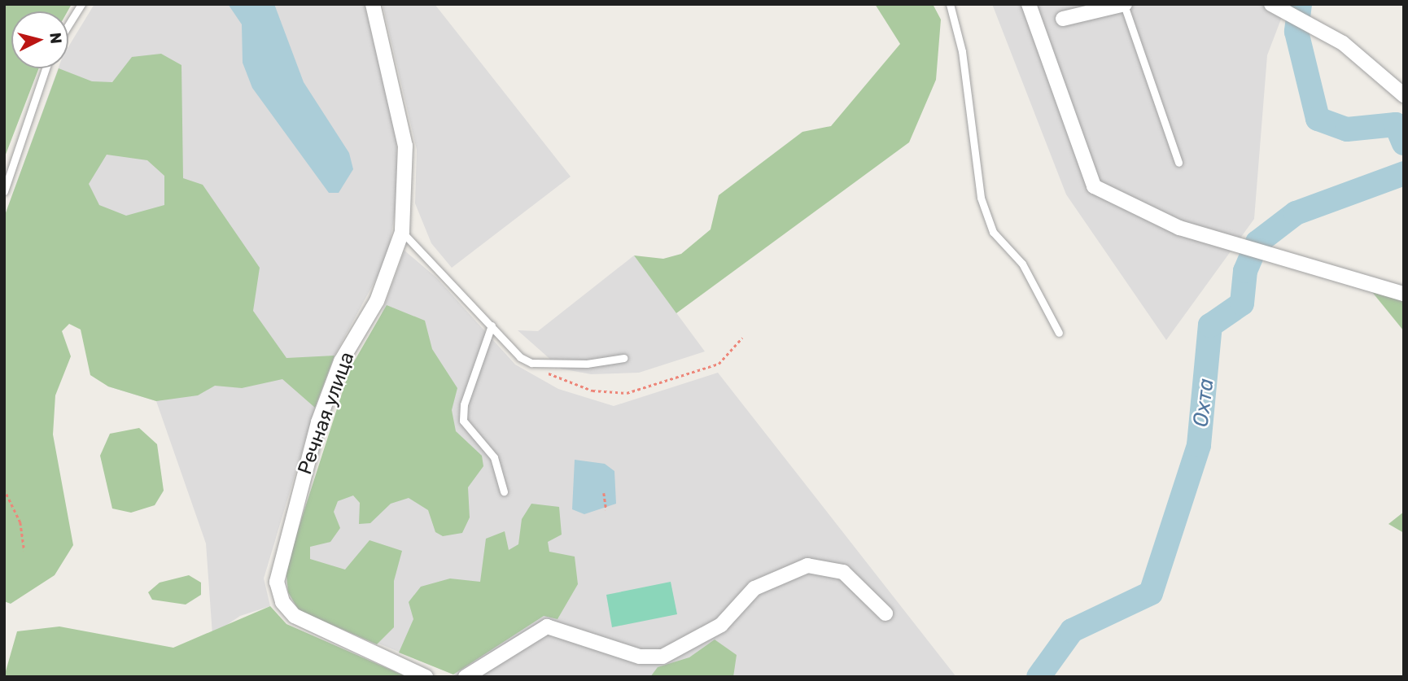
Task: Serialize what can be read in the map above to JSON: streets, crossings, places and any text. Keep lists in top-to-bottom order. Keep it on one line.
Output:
{"streets":{"street":["Речная улица"]},"water":["Охта"],"north":"right"}
